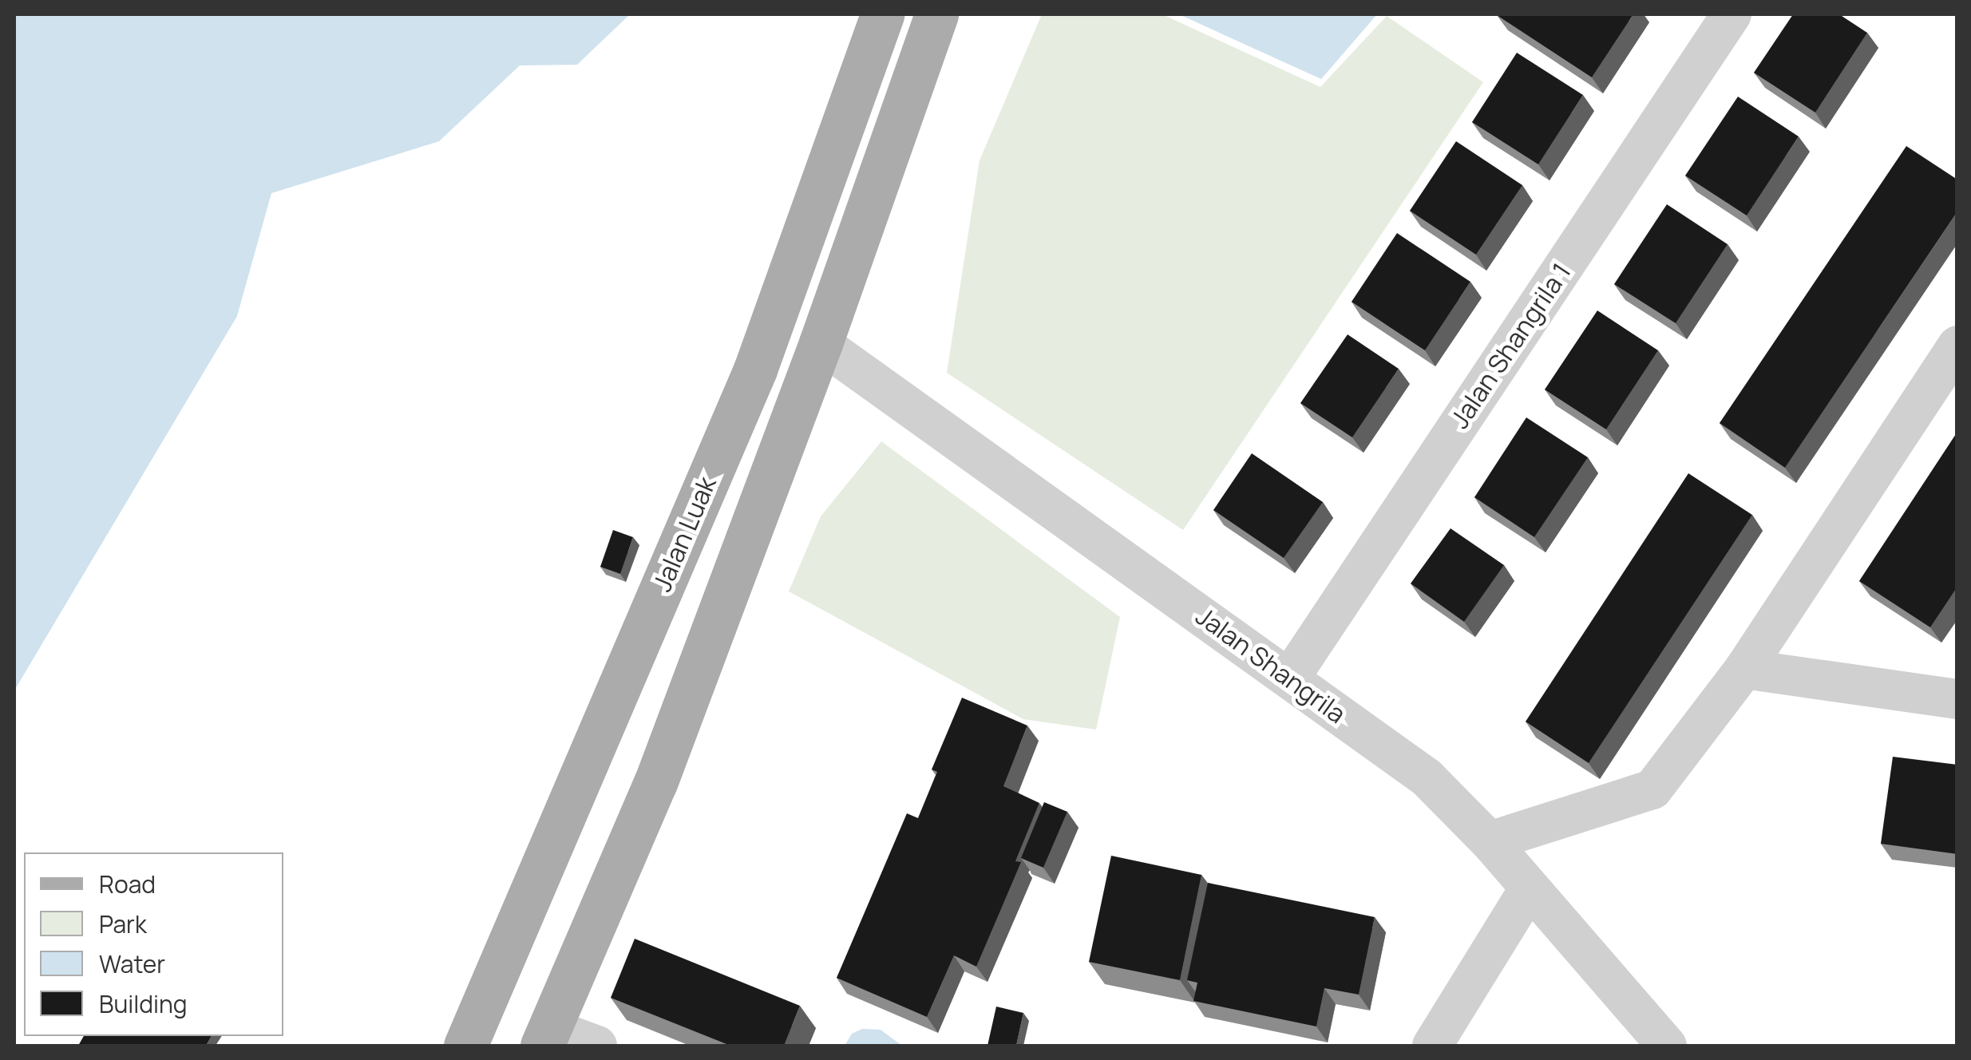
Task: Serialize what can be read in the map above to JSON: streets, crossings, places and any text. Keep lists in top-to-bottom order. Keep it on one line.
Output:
{"streets":{"main road":["Jalan Luak"],"street":["Jalan Shangrila 1","Jalan Shangrila"]},"crossings":[["Jalan Shangrila 1","Jalan Shangrila"]],"legend":["Road","Park","Water","Building"]}
